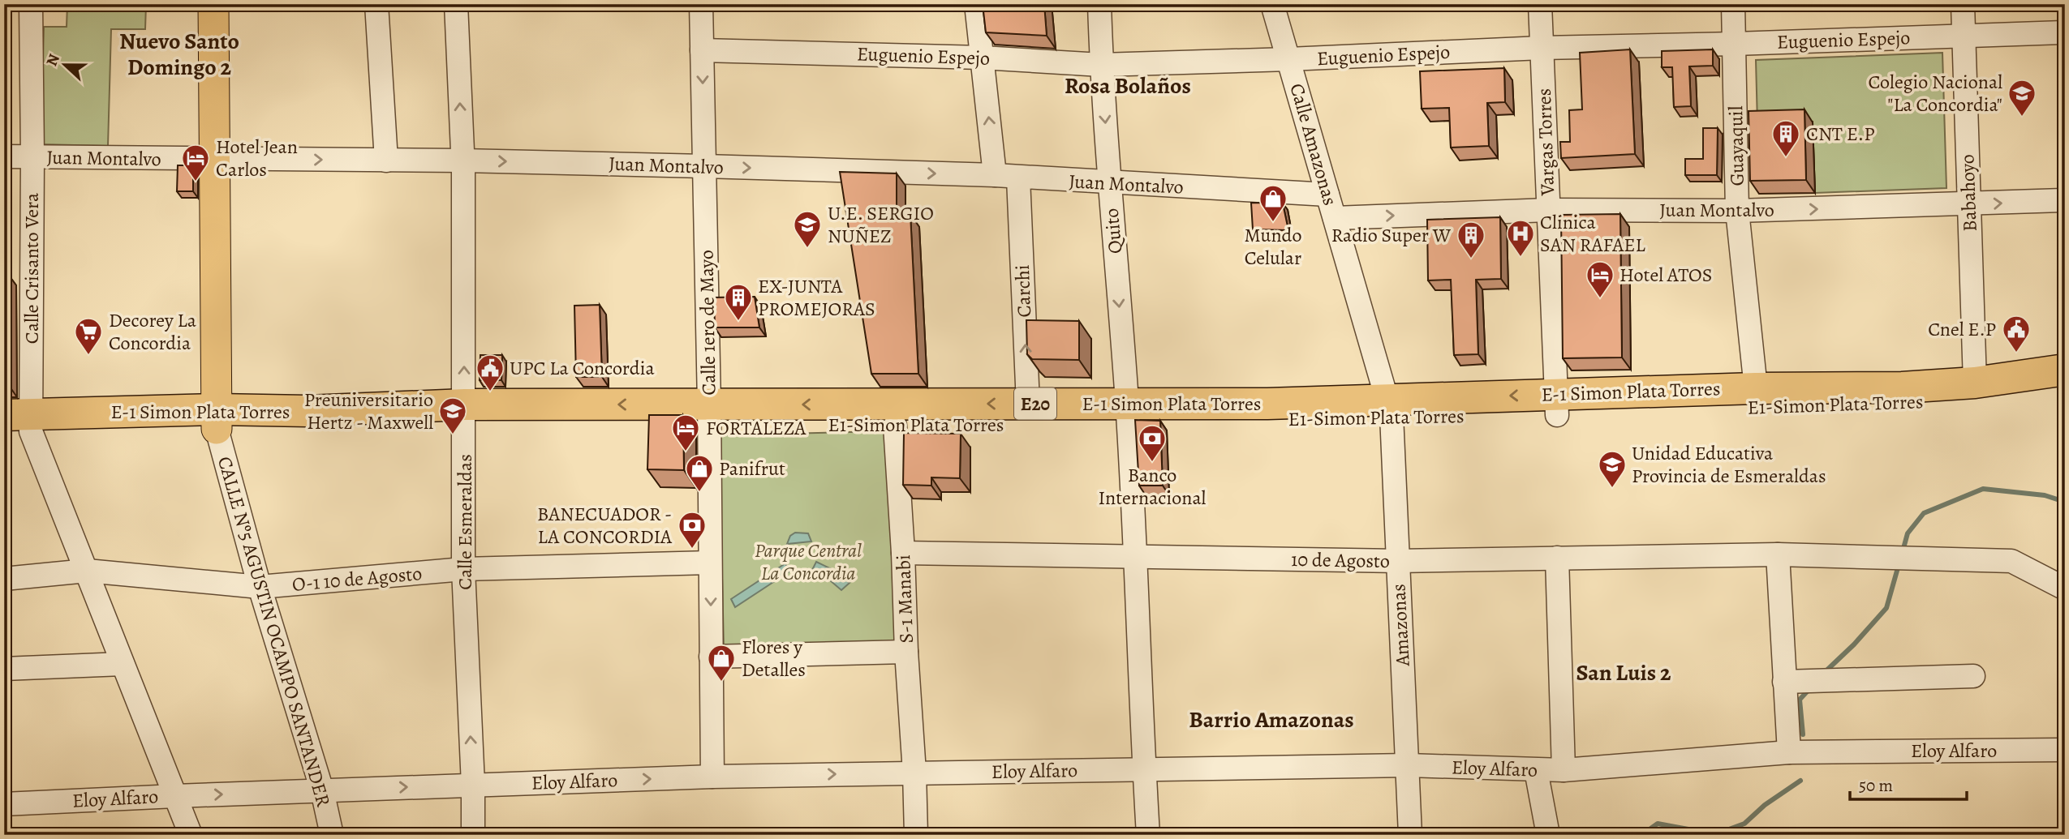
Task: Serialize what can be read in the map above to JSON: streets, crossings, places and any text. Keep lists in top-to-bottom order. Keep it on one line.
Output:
{"streets":{"highway":["E-1 Simon Plata Torres","E20","E1-Simon Plata Torres"],"street":["Euguenio Espejo","Vargas Torres","Calle Amazonas","Guayaquil","Juan Montalvo","Babahoyo","Quito","Calle Crisanto Vera","Carchi","Calle 1ero de Mayo","Calle Esmeraldas","10 de Agosto","O-1 10 de Agosto","S-1 Manabi","Amazonas","CALLE Nº5 AGUSTIN OCAMPO SANTANDER","Eloy Alfaro"]},"crossings":[["Euguenio Espejo","Vargas Torres"],["Euguenio Espejo","Calle Amazonas"],["Euguenio Espejo","Guayaquil"],["Euguenio Espejo","Babahoyo"],["Euguenio Espejo","Quito"],["Euguenio Espejo","Calle 1ero de Mayo"],["Vargas Torres","Juan Montalvo"],["Vargas Torres","E-1 Simon Plata Torres"],["Vargas Torres","E1-Simon Plata Torres"],["Calle Amazonas","Juan Montalvo"],["Calle Amazonas","E1-Simon Plata Torres"],["Calle Amazonas","Amazonas"],["Guayaquil","Juan Montalvo"],["Guayaquil","E-1 Simon Plata Torres"],["Juan Montalvo","Babahoyo"],["Juan Montalvo","Quito"],["Juan Montalvo","Calle Crisanto Vera"],["Juan Montalvo","Carchi"],["Juan Montalvo","Calle 1ero de Mayo"],["Juan Montalvo","Calle Esmeraldas"],["Babahoyo","E-1 Simon Plata Torres"],["Quito","E-1 Simon Plata Torres"],["Quito","E1-Simon Plata Torres"],["Quito","10 de Agosto"],["Quito","Eloy Alfaro"],["Calle Crisanto Vera","E1-Simon Plata Torres"],["Carchi","E-1 Simon Plata Torres"],["Calle 1ero de Mayo","E-1 Simon Plata Torres"],["Calle 1ero de Mayo","E1-Simon Plata Torres"],["Calle 1ero de Mayo","O-1 10 de Agosto"],["Calle 1ero de Mayo","Eloy Alfaro"],["E-1 Simon Plata Torres","E1-Simon Plata Torres"],["E1-Simon Plata Torres","Calle Esmeraldas"],["E1-Simon Plata Torres","S-1 Manabi"],["E1-Simon Plata Torres","Amazonas"],["E1-Simon Plata Torres","CALLE Nº5 AGUSTIN OCAMPO SANTANDER"],["Calle Esmeraldas","O-1 10 de Agosto"],["Calle Esmeraldas","Eloy Alfaro"],["10 de Agosto","S-1 Manabi"],["10 de Agosto","Amazonas"],["O-1 10 de Agosto","CALLE Nº5 AGUSTIN OCAMPO SANTANDER"],["S-1 Manabi","Eloy Alfaro"],["Amazonas","Eloy Alfaro"],["CALLE Nº5 AGUSTIN OCAMPO SANTANDER","Eloy Alfaro"]],"one_way":["Juan Montalvo","Quito","Carchi","Calle Esmeraldas","Eloy Alfaro"],"districts":["Nuevo Santo Domingo 2","Rosa Bolaños","San Luis 2","Barrio Amazonas"],"parks":["Parque Central La Concordia"],"places":{"school or university":["Colegio Nacional \"La Concordia\"","U.E. SERGIO NUÑEZ","Preuniversitario Hertz - Maxwell","Unidad Educativa Provincia de Esmeraldas"],"building":["CNT E.P","Radio Super W","EX-JUNTA PROMEJORAS"],"hotel":["Hotel Jean Carlos","Hotel ATOS","FORTALEZA"],"shop":["Mundo Celular","Panifrut","Flores y Detalles"],"hospital":["Clinica SAN RAFAEL"],"public building":["Cnel E.P","UPC La Concordia"],"supermarket":["Decorey La Concordia"],"bank":["Banco Internacional","BANECUADOR - LA CONCORDIA"]},"scale_bar":"50 m","north":"left"}
